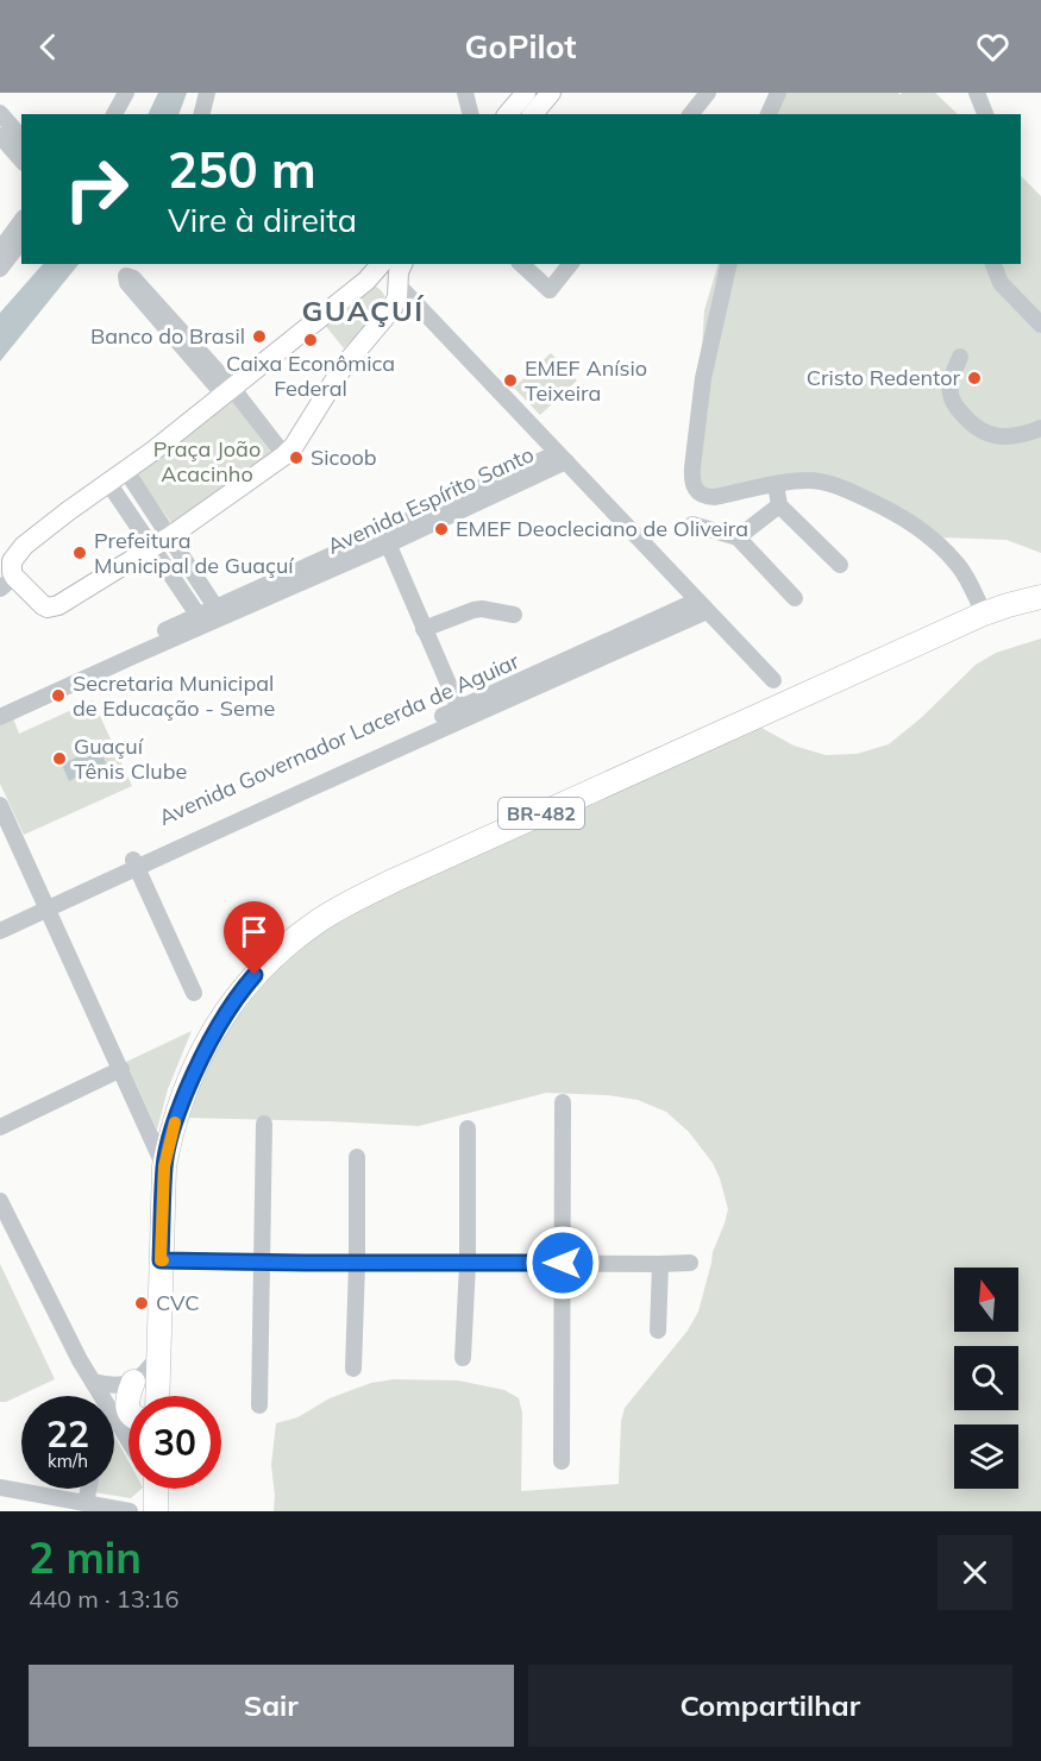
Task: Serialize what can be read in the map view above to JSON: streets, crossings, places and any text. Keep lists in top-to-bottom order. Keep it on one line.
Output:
{"streets":{"highway":["BR-482"],"street":["Avenida Espírito Santo","Avenida Governador Lacerda de Aguiar"]},"districts":["GUAÇUÍ"],"parks":["Praça João Acacinho"],"places":["Banco do Brasil","Caixa Econômica Federal","Cristo Redentor","EMEF Anísio Teixeira","Sicoob","EMEF Deocleciano de Oliveira","Prefeitura Municipal de Guaçuí","Secretaria Municipal de Educação - Seme","Guaçuí Tênis Clube","CVC"],"north":"top","page":{"header":"GoPilot","turn":["250 m","Vire à direita"],"speed":"22 km/h","limit":"30","heading":["2 min","440 m · 13:16"],"buttons":["Sair","Compartilhar"]}}
